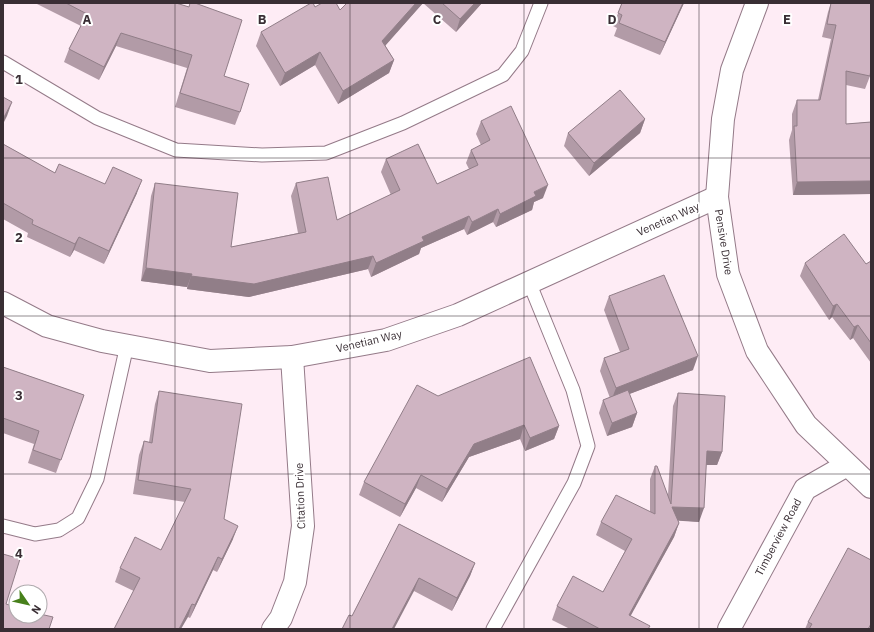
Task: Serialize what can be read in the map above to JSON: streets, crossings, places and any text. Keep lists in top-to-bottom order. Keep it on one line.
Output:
{"streets":{"street":["Venetian Way","Pensive Drive","Citation Drive","Timberview Road"]},"crossings":[["Venetian Way","Pensive Drive"],["Venetian Way","Citation Drive"],["Pensive Drive","Timberview Road"]],"north":"bottom right","grid":{"columns":["A","B","C","D","E"],"rows":["1","2","3","4"]}}
